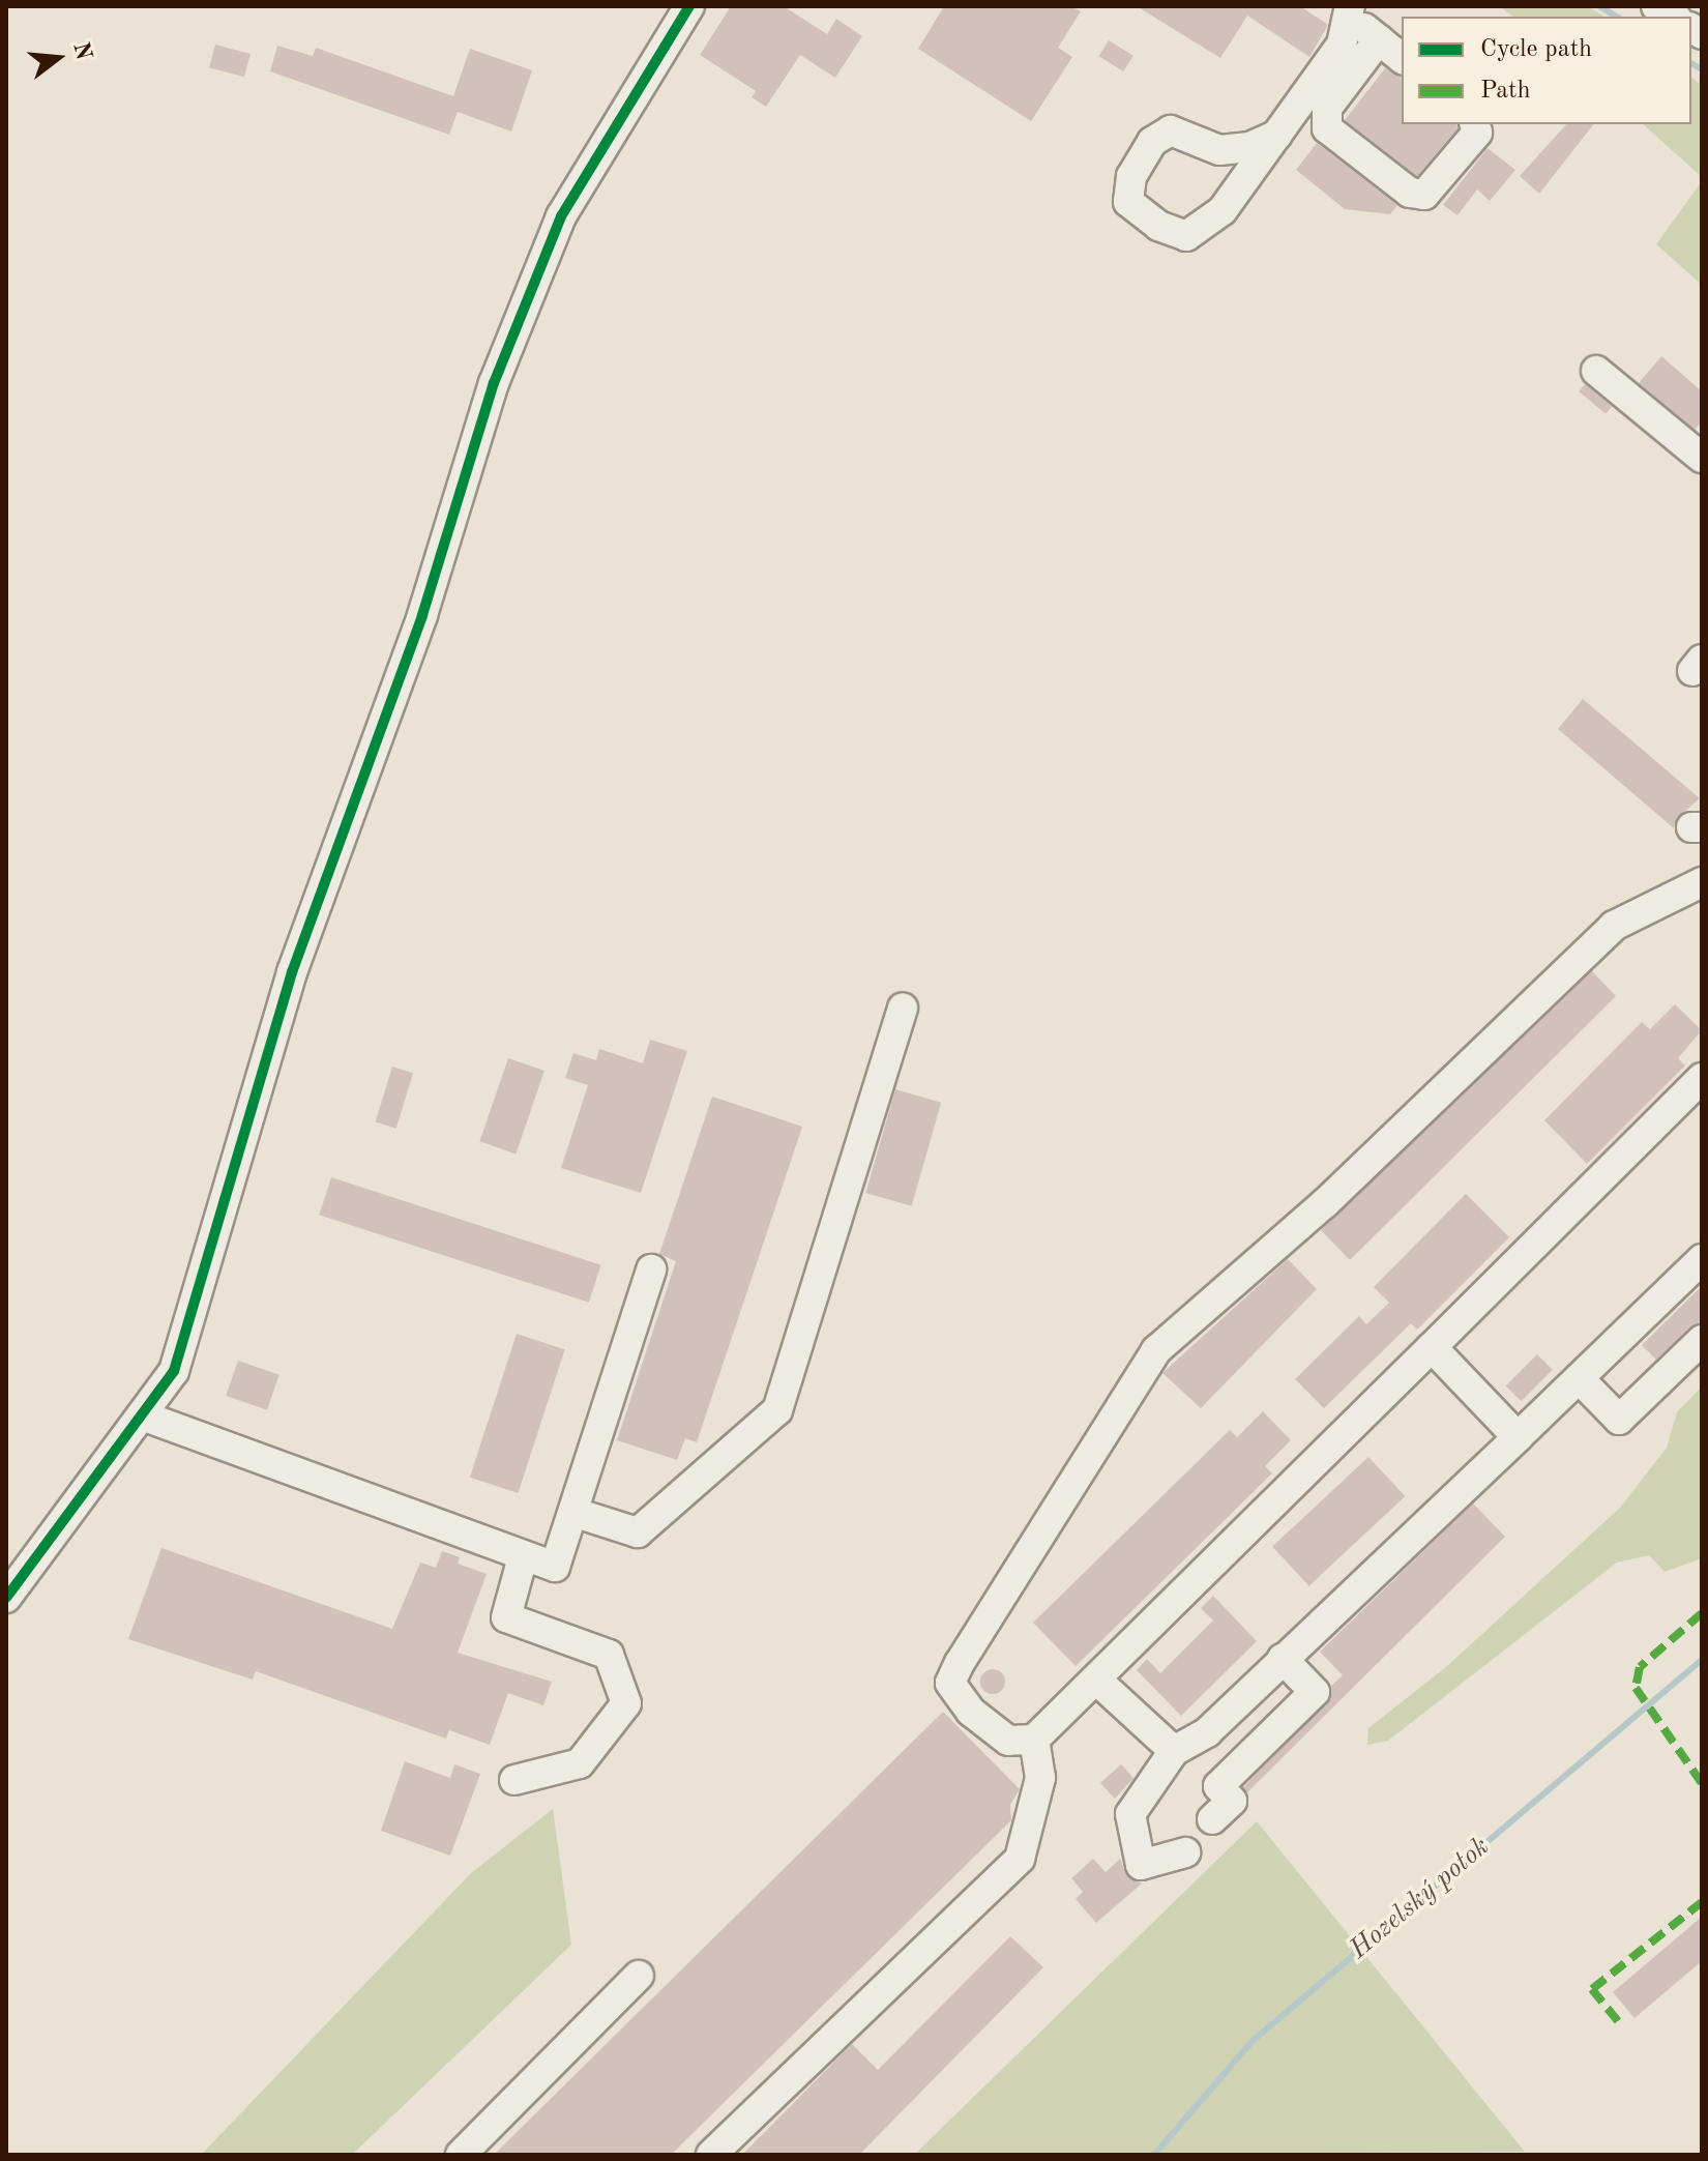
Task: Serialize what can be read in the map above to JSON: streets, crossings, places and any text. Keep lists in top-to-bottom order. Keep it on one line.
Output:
{"water":["Hozelský potok"],"legend":["Cycle path","Path"],"north":"right"}
